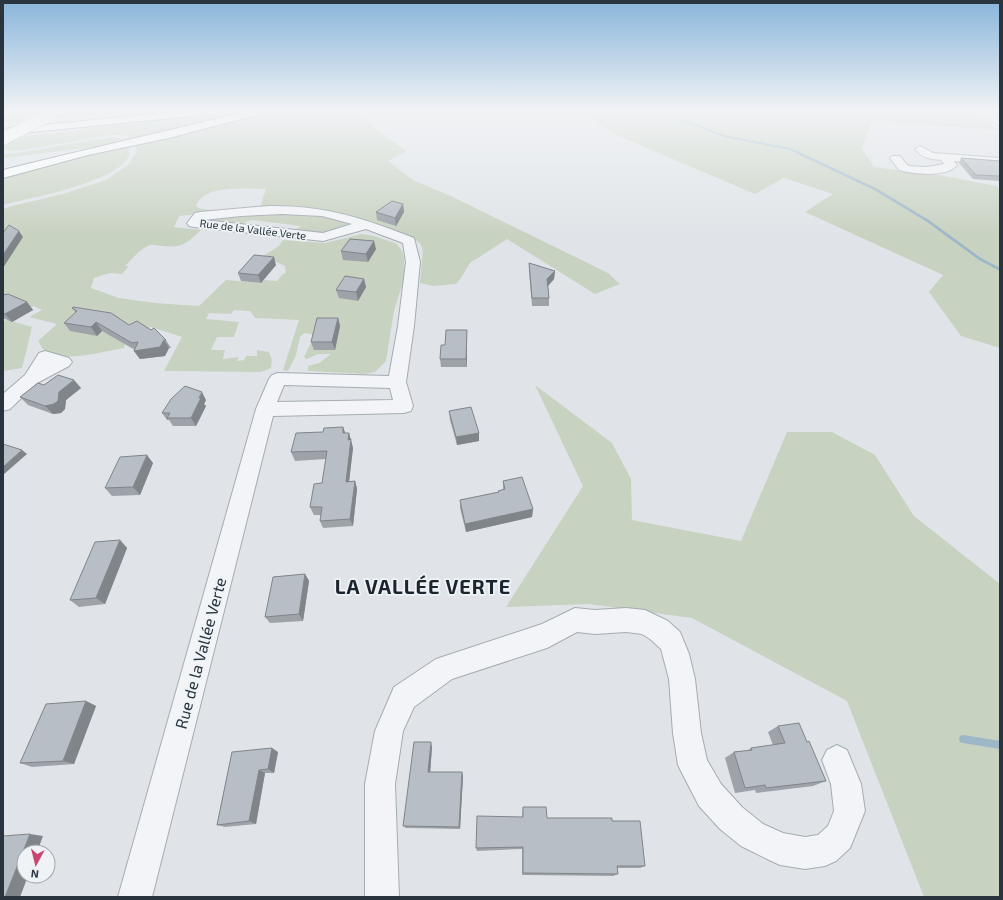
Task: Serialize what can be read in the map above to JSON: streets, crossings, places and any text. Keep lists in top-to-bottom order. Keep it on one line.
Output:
{"streets":{"street":["Rue de la Vallée Verte"]},"districts":["LA VALLÉE VERTE"],"north":"bottom"}
